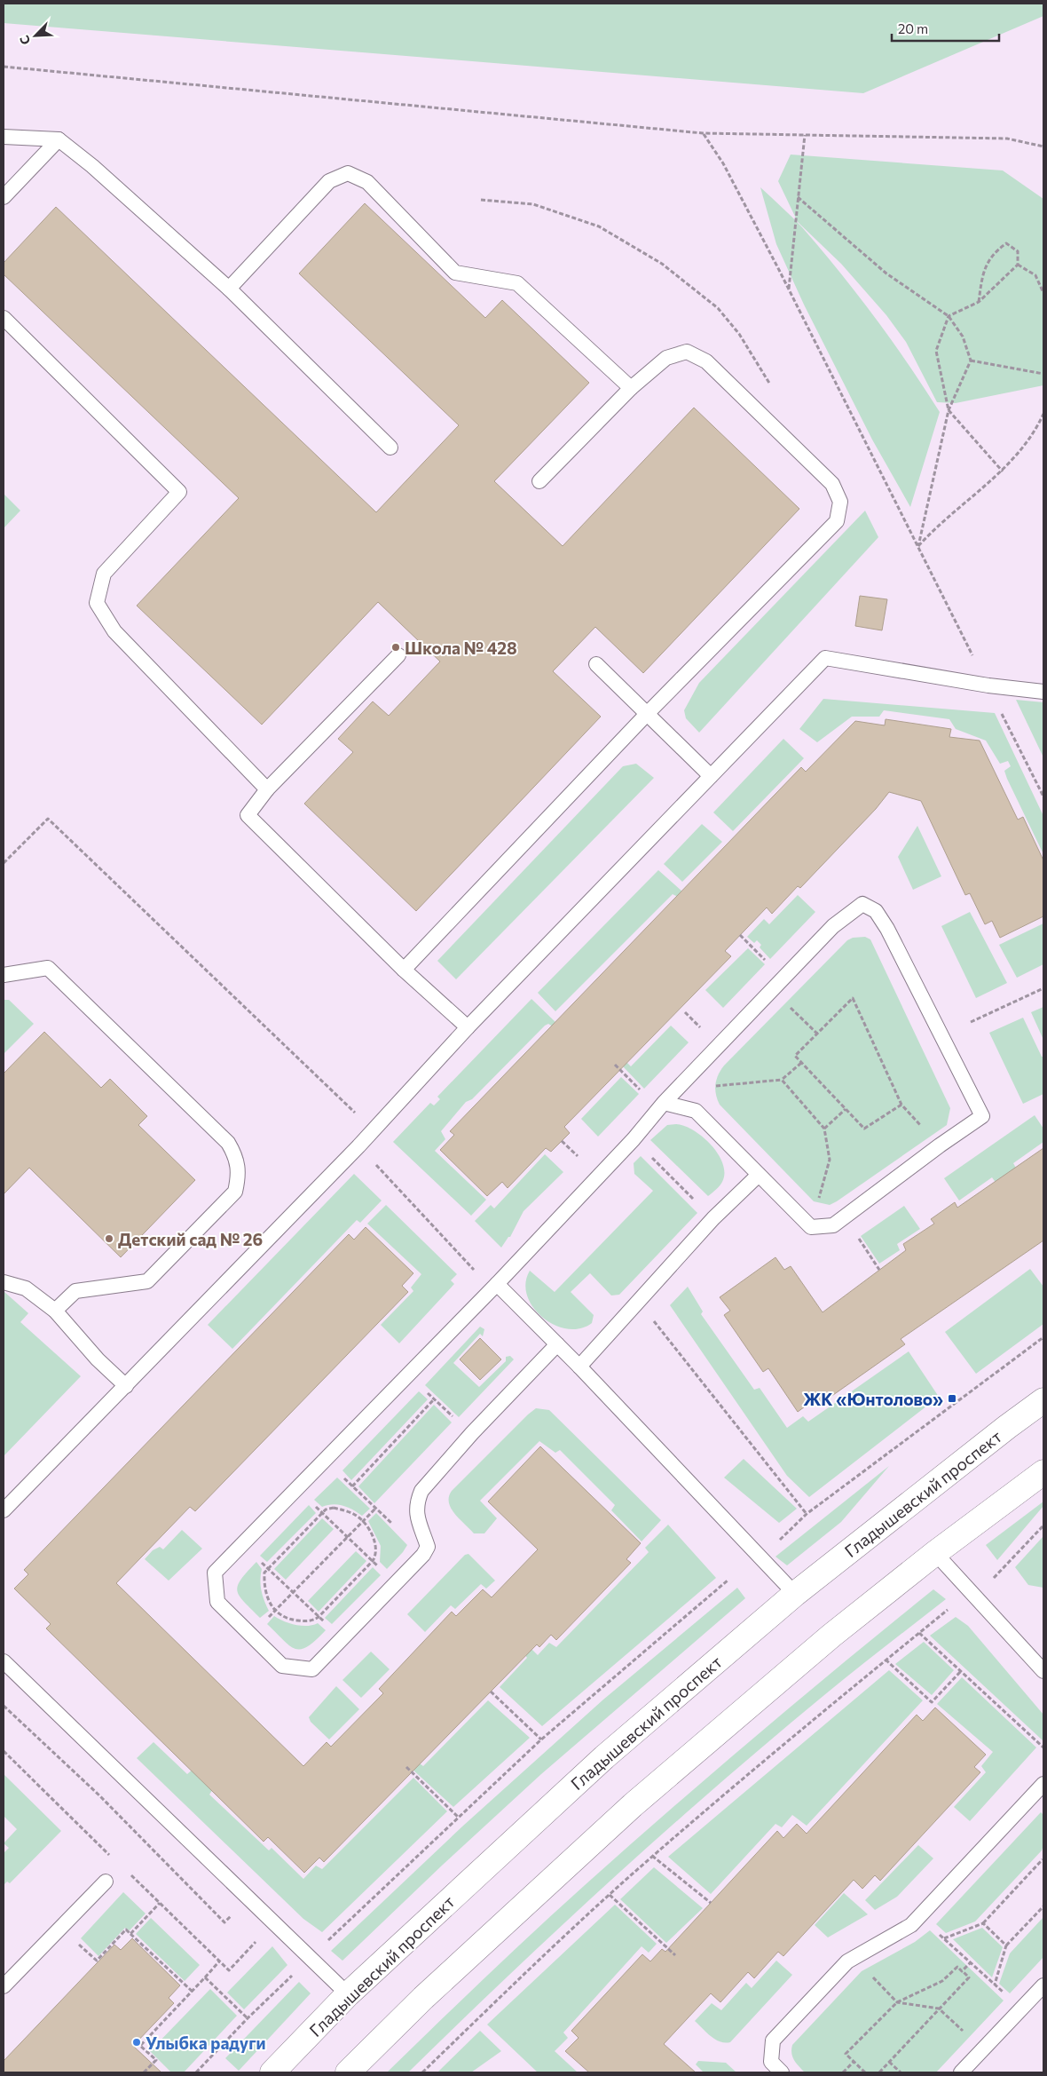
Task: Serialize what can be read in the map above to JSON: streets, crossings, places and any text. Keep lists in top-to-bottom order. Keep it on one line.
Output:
{"streets":{"street":["Гладышевский проспект"]},"places":{"other":["Школа № 428","Детский сад № 26","Улыбка радуги"],"transit":["ЖК «Юнтолово»"]},"scale_bar":"20 m","north":"bottom left"}
